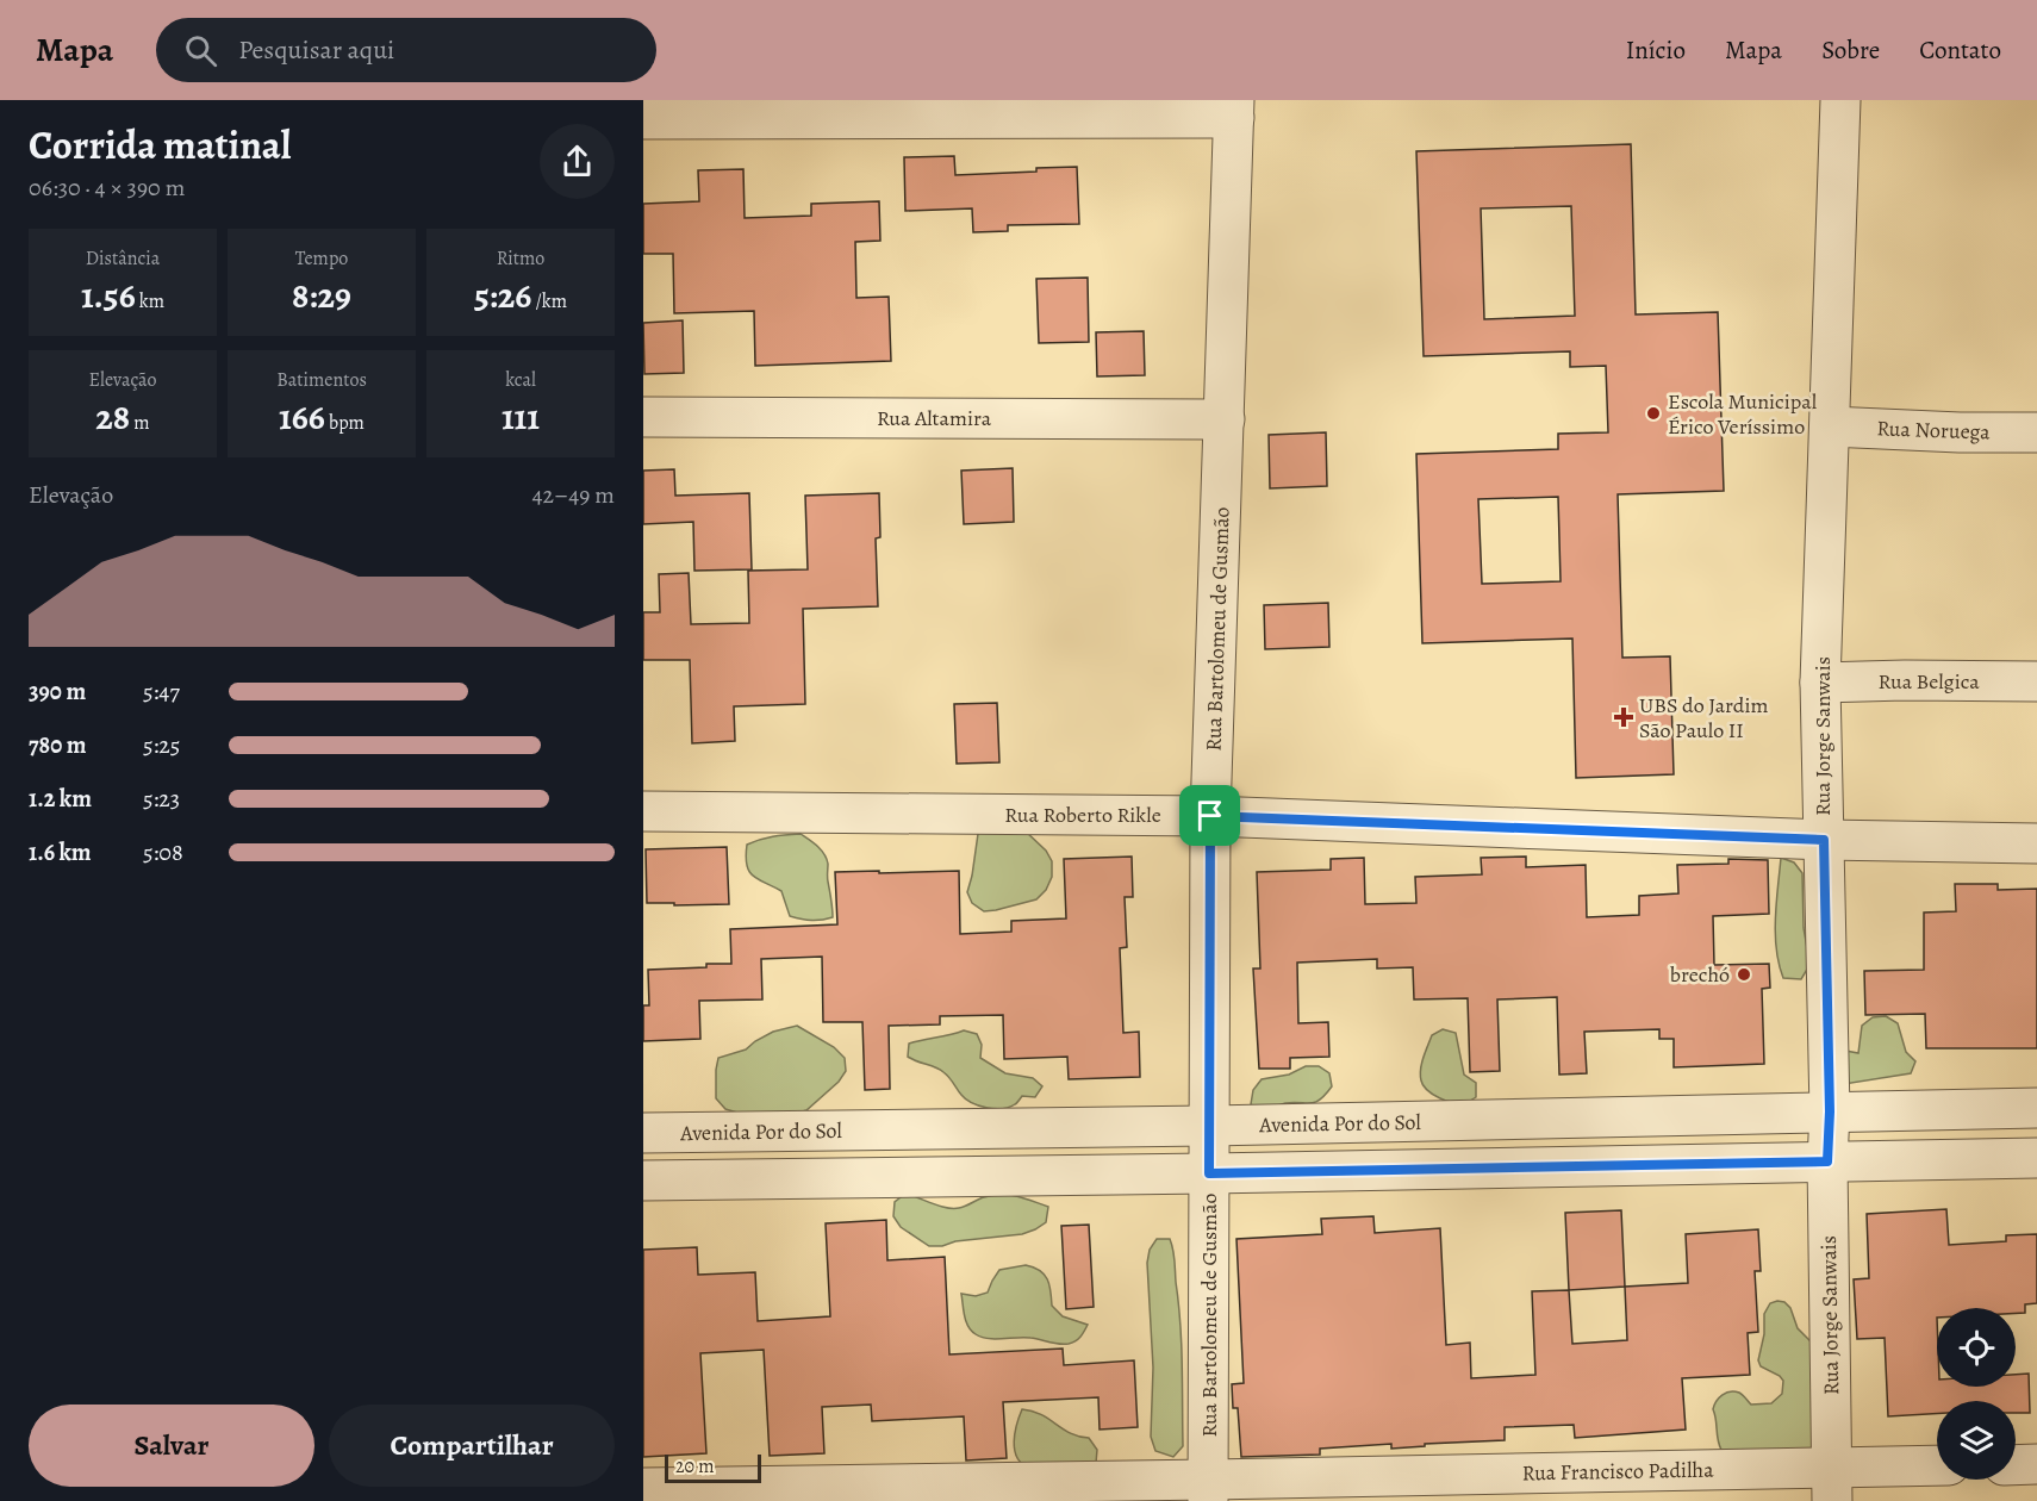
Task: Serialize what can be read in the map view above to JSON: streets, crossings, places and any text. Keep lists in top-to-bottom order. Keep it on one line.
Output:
{"streets":{"street":["Rua Altamira","Rua Noruega","Rua Bartolomeu de Gusmão","Rua Belgica","Rua Jorge Sanwais","Rua Roberto Rikle","Avenida Por do Sol","Rua Francisco Padilha"]},"crossings":[["Rua Altamira","Rua Bartolomeu de Gusmão"],["Rua Noruega","Rua Jorge Sanwais"],["Rua Bartolomeu de Gusmão","Rua Roberto Rikle"],["Rua Bartolomeu de Gusmão","Avenida Por do Sol"],["Rua Bartolomeu de Gusmão","Rua Francisco Padilha"],["Rua Belgica","Rua Jorge Sanwais"],["Rua Jorge Sanwais","Rua Roberto Rikle"],["Rua Jorge Sanwais","Avenida Por do Sol"],["Rua Jorge Sanwais","Rua Francisco Padilha"]],"places":{"other":["Escola Municipal Érico Veríssimo","brechó"],"health":["UBS do Jardim São Paulo II"]},"scale_bar":"20 m","page":{"header":"Mapa","search":"Pesquisar aqui","nav":["Início","Mapa","Sobre","Contato"],"heading":["Corrida matinal","06:30 · 4 × 390 m"],"stats":[["Distância","1.56 km"],["Tempo","8:29"],["Ritmo","5:26 /km"],["Elevação","28 m"],["Batimentos","166 bpm"],["kcal","111"]],"chart":["Elevação","42–49 m"],"list":[{"name":"390 m","note":"5:47"},{"name":"780 m","note":"5:25"},{"name":"1.2 km","note":"5:23"},{"name":"1.6 km","note":"5:08"}],"buttons":["Salvar","Compartilhar"],"scale":"20 m"}}
